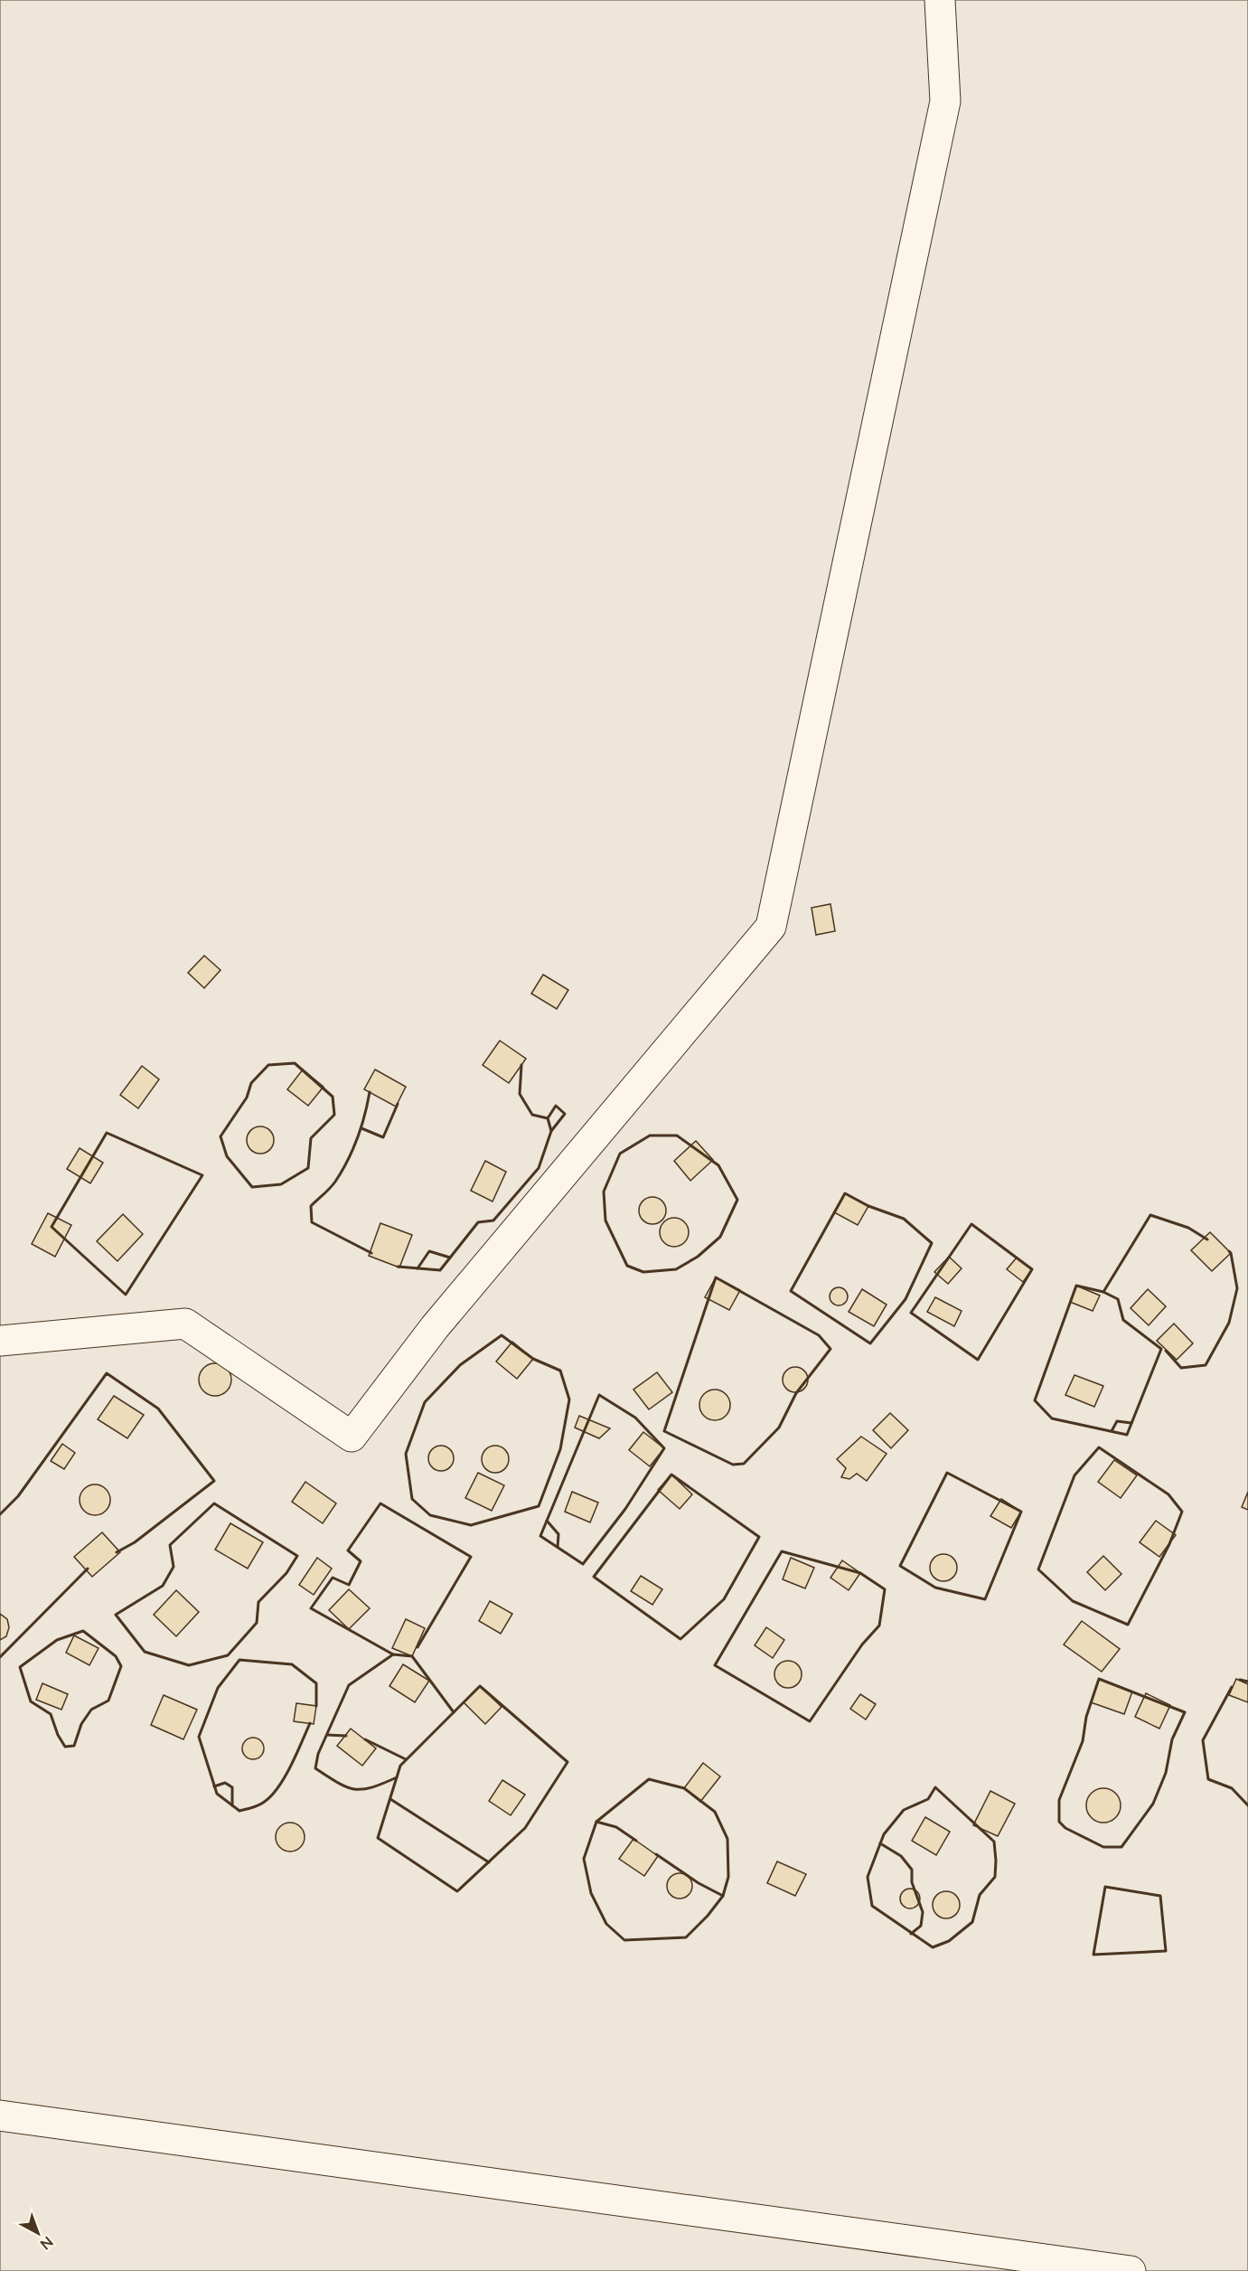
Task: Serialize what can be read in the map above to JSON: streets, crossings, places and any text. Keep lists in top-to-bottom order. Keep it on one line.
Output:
{"north":"bottom right"}
